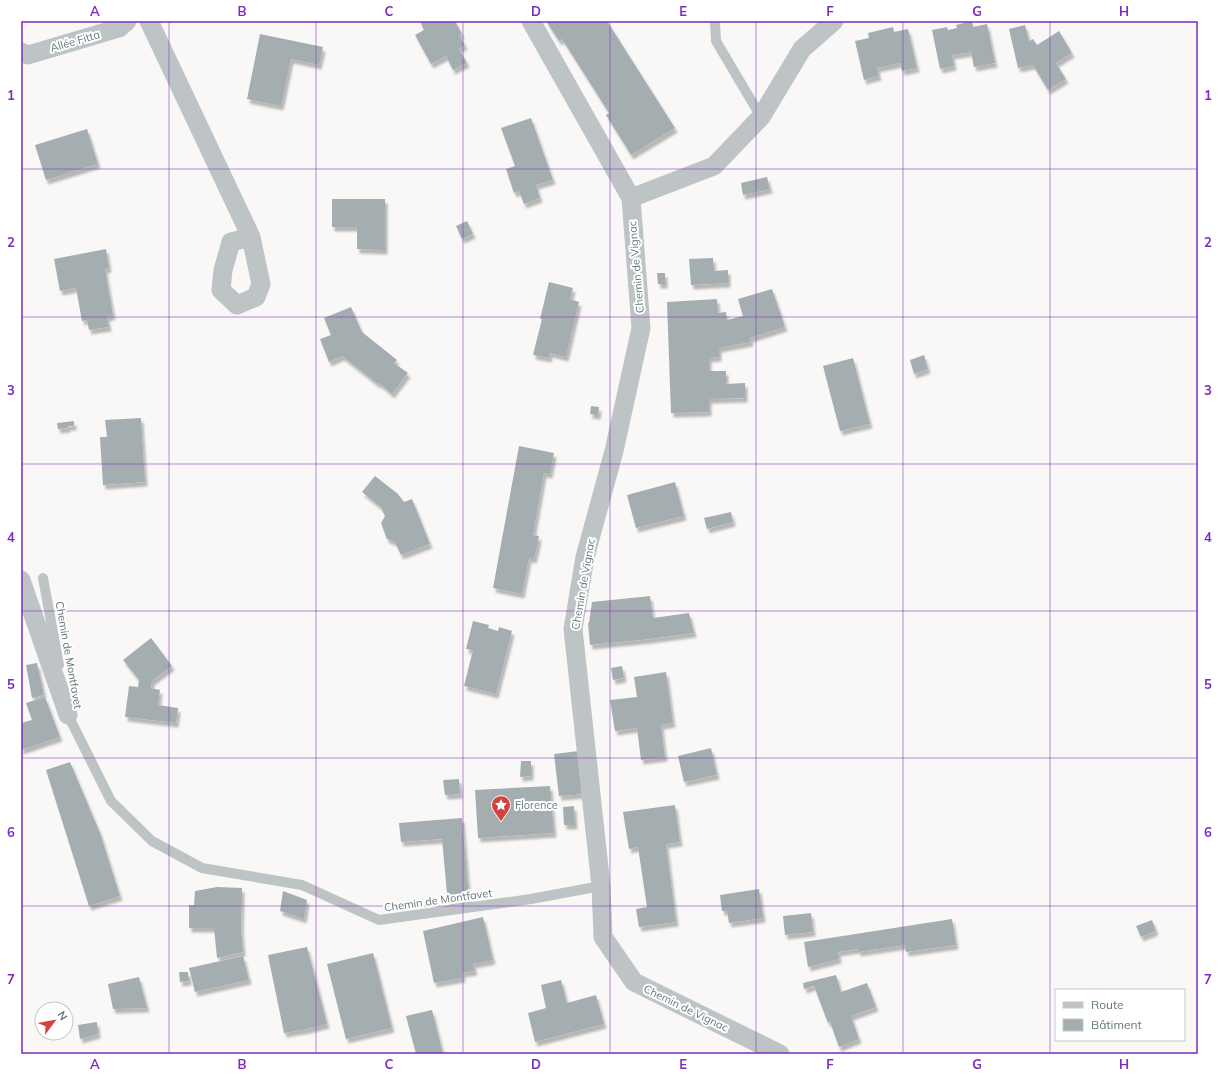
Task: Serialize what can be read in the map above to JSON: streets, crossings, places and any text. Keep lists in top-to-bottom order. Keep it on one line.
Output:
{"streets":{"street":["Allée Fitta","Chemin de Vignac"],"lane":["Chemin de Montfavet"]},"crossings":[["Chemin de Vignac","Chemin de Montfavet"]],"places":{"place":["Florence"]},"legend":["Route","Bâtiment"],"north":"top right","grid":{"columns":["A","B","C","D","E","F","G","H"],"rows":["1","2","3","4","5","6","7"]}}
